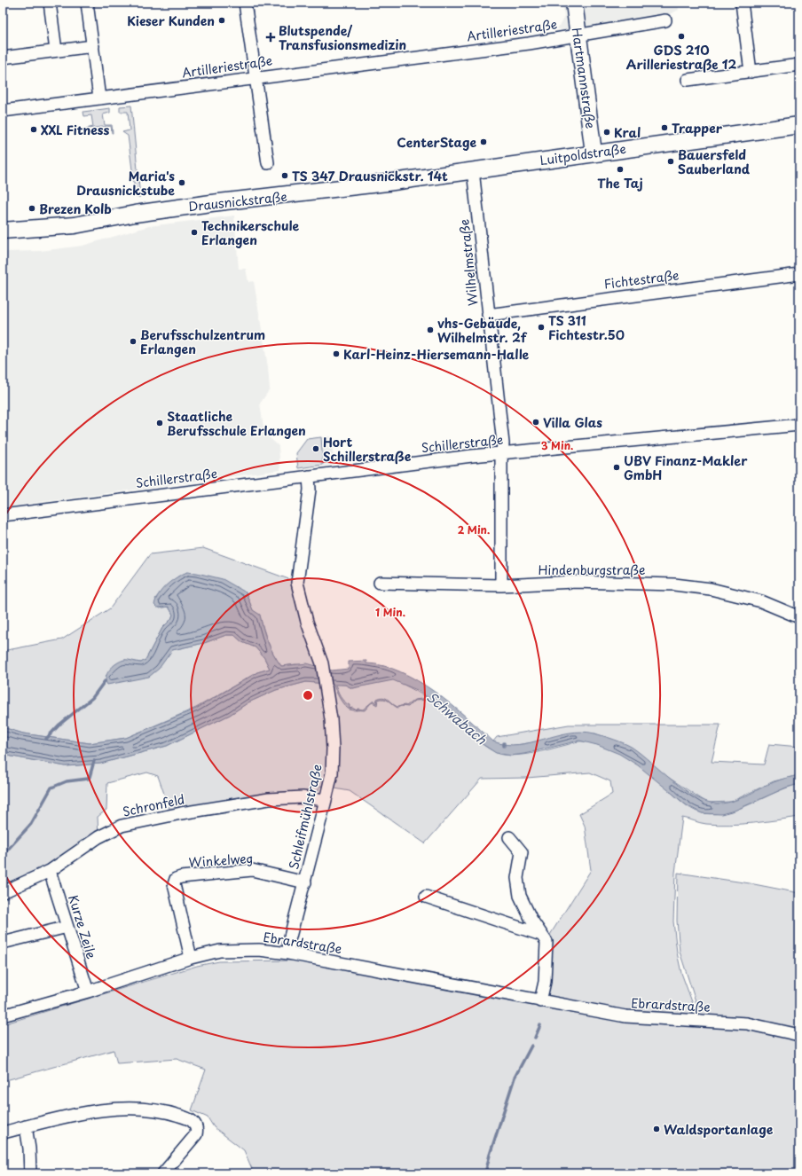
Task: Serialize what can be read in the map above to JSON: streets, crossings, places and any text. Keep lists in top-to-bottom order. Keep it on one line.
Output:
{"streets":{"main road":["Hartmannstraße","Luitpoldstraße","Drausnickstraße"],"street":["Artilleriestraße","Wilhelmstraße","Fichtestraße","Schillerstraße","Hindenburgstraße","Schronfeld","Schleifmühlstraße","Winkelweg","Kurze Zeile","Ebrardstraße"]},"crossings":[["Artilleriestraße","Hartmannstraße"],["Hartmannstraße","Luitpoldstraße"],["Luitpoldstraße","Drausnickstraße"],["Luitpoldstraße","Wilhelmstraße"],["Drausnickstraße","Wilhelmstraße"],["Wilhelmstraße","Fichtestraße"],["Wilhelmstraße","Schillerstraße"],["Wilhelmstraße","Hindenburgstraße"],["Schillerstraße","Schleifmühlstraße"],["Schronfeld","Schleifmühlstraße"],["Schronfeld","Kurze Zeile"],["Schleifmühlstraße","Winkelweg"],["Schleifmühlstraße","Ebrardstraße"],["Winkelweg","Ebrardstraße"],["Kurze Zeile","Ebrardstraße"]],"water":["Schwabach"],"places":{"other":["Kieser Kunden","GDS 210 Arilleriestraße 12","Trapper","XXL Fitness","Kral","CenterStage","Bauersfeld Sauberland","The Taj","TS 347 Drausnickstr. 14t","Maria's Drausnickstube","Brezen Kolb","Technikerschule Erlangen","TS 311 Fichtestr.50","vhs-Gebäude, Wilhelmstr. 2f","Berufsschulzentrum Erlangen","Karl-Heinz-Hiersemann-Halle","Villa Glas","Staatliche Berufsschule Erlangen","Hort Schillerstraße","UBV Finanz-Makler GmbH","Waldsportanlage"],"health":["Blutspende/ Transfusionsmedizin"]},"rings":["3 Min.","2 Min.","1 Min."]}
